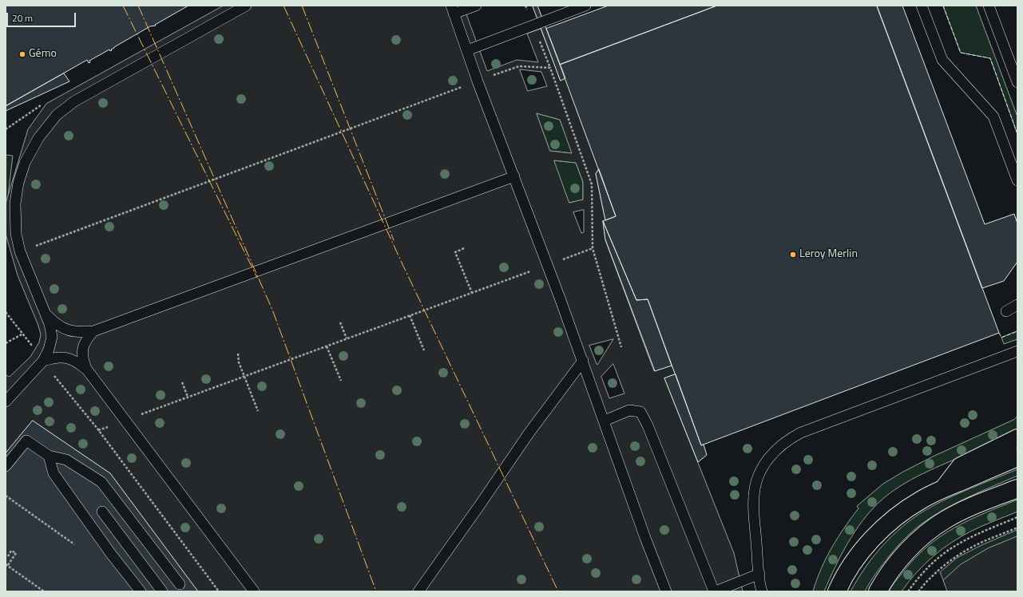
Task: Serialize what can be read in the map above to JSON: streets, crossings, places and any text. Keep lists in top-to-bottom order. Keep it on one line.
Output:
{"places":["Gémo","Leroy Merlin"],"scale_bar":"20 m"}
